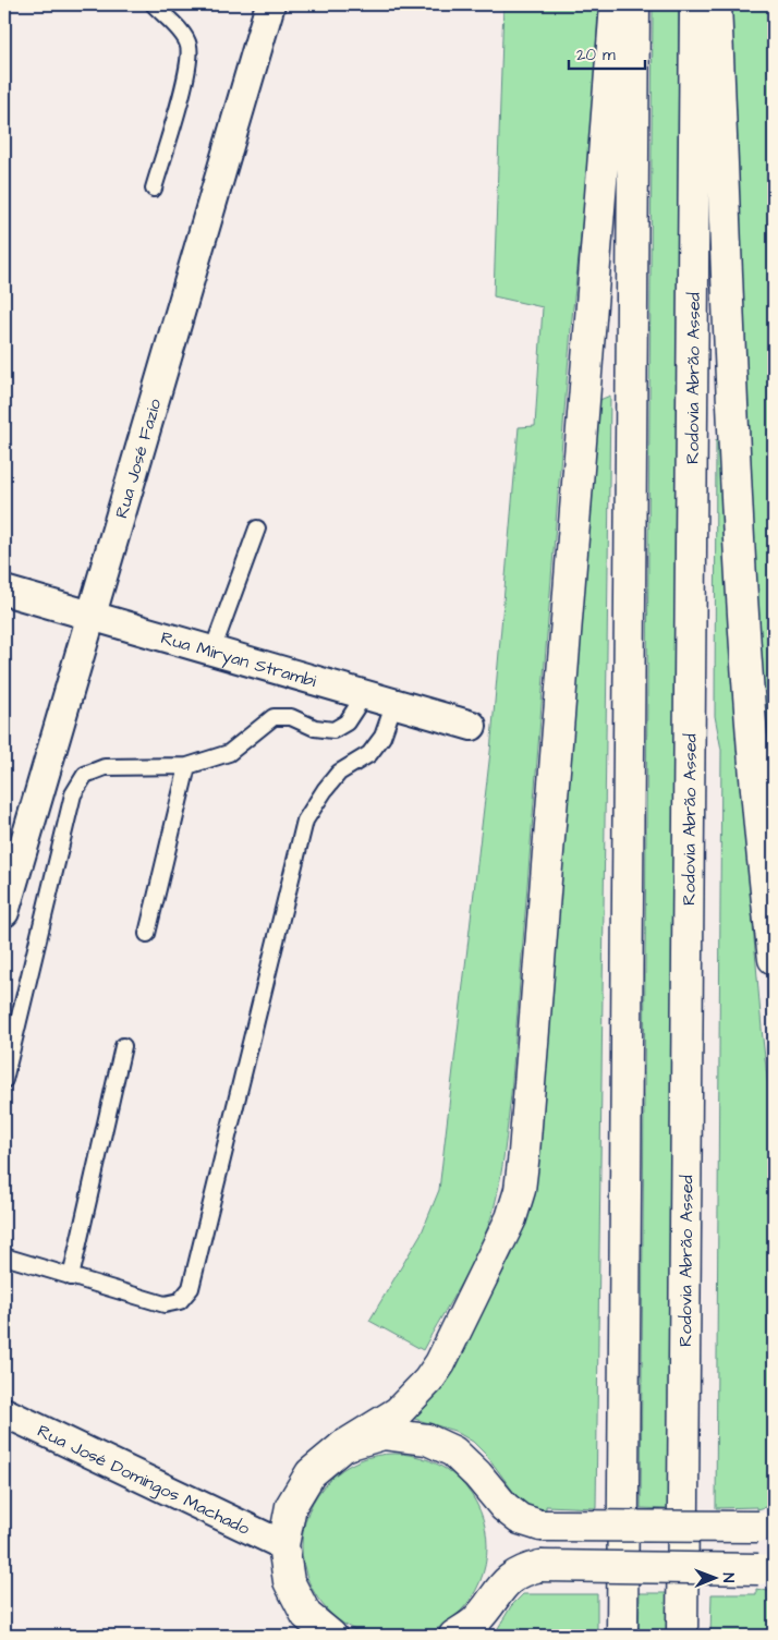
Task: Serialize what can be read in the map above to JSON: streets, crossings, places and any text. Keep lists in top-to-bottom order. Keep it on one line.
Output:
{"streets":{"main road":["Rodovia Abrão Assed"],"street":["Rua José Fazio","Rua Miryan Strambi","Rua José Domingos Machado"]},"crossings":[["Rua José Fazio","Rua Miryan Strambi"]],"scale_bar":"20 m","north":"right"}
